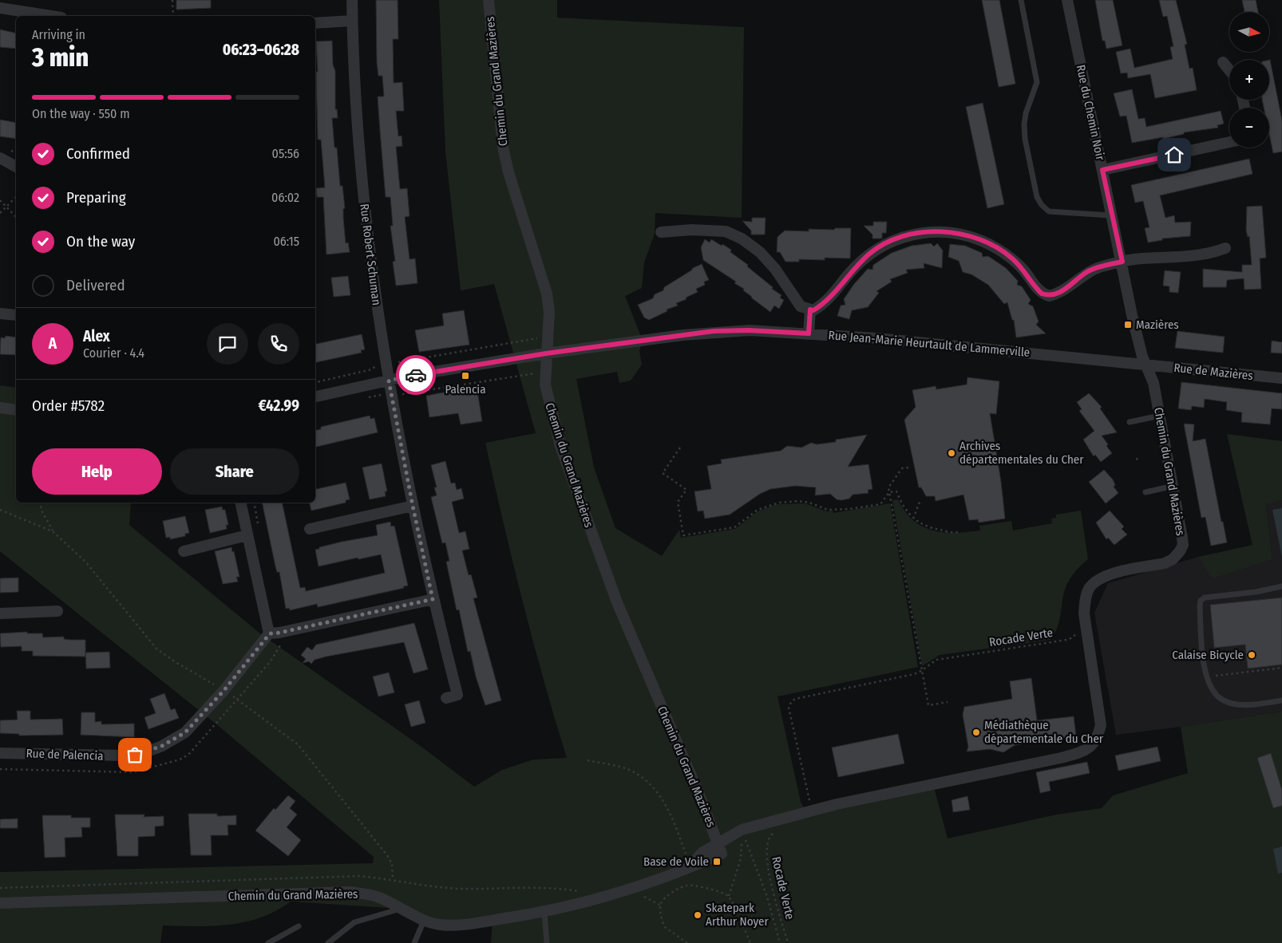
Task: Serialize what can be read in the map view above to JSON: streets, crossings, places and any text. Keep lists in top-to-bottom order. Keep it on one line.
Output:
{"streets":{"street":["Chemin du Grand Mazières","Rue du Chemin Noir","Rue Robert Schuman","Rue Jean-Marie Heurtault de Lammerville","Rue de Mazières","Rue de Palencia"],"path":["Rocade Verte"]},"crossings":[["Chemin du Grand Mazières","Rue du Chemin Noir"],["Chemin du Grand Mazières","Rue Jean-Marie Heurtault de Lammerville"],["Chemin du Grand Mazières","Rue de Mazières"],["Chemin du Grand Mazières","Rocade Verte"],["Rue du Chemin Noir","Rue Jean-Marie Heurtault de Lammerville"],["Rue du Chemin Noir","Rue de Mazières"],["Rue Robert Schuman","Rue Jean-Marie Heurtault de Lammerville"],["Rue Jean-Marie Heurtault de Lammerville","Rue de Mazières"]],"places":{"transit":["Mazières","Palencia","Base de Voile"],"other":["Archives départementales du Cher","Calaise Bicycle","Médiathèque départementale du Cher","Skatepark Arthur Noyer"]},"north":"right","page":{"map_buttons":["+","−"],"heading":["3 min","Arriving in","06:23–06:28"],"panel":["Alex","Courier · 4.4","Order #5782","€42.99"],"bar":"On the way · 550 m","list":[["Confirmed","05:56"],["Preparing","06:02"],["On the way","06:15"],"Delivered"],"round":"A","buttons":["Help","Share"]}}
